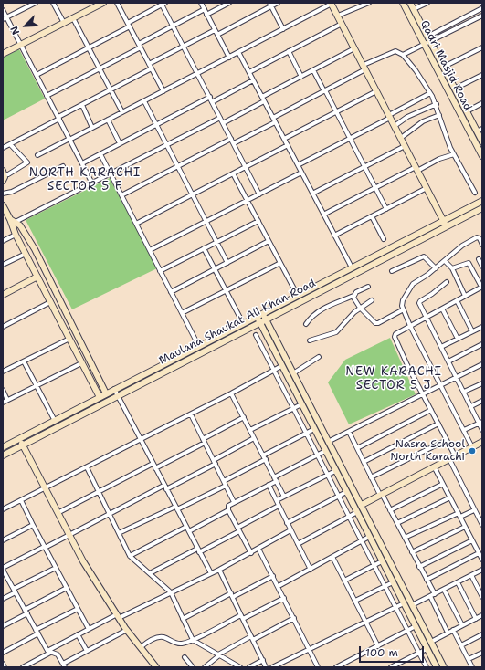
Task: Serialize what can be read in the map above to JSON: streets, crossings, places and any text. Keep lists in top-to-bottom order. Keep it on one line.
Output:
{"streets":{"main road":["Qadri Masjid Road","Maulana Shaukat Ali Khan Road"]},"districts":["NORTH KARACHI SECTOR 5 F","NEW KARACHI SECTOR 5 J"],"places":["Nasra School North Karachi"],"scale_bar":"100 m","north":"bottom left"}
